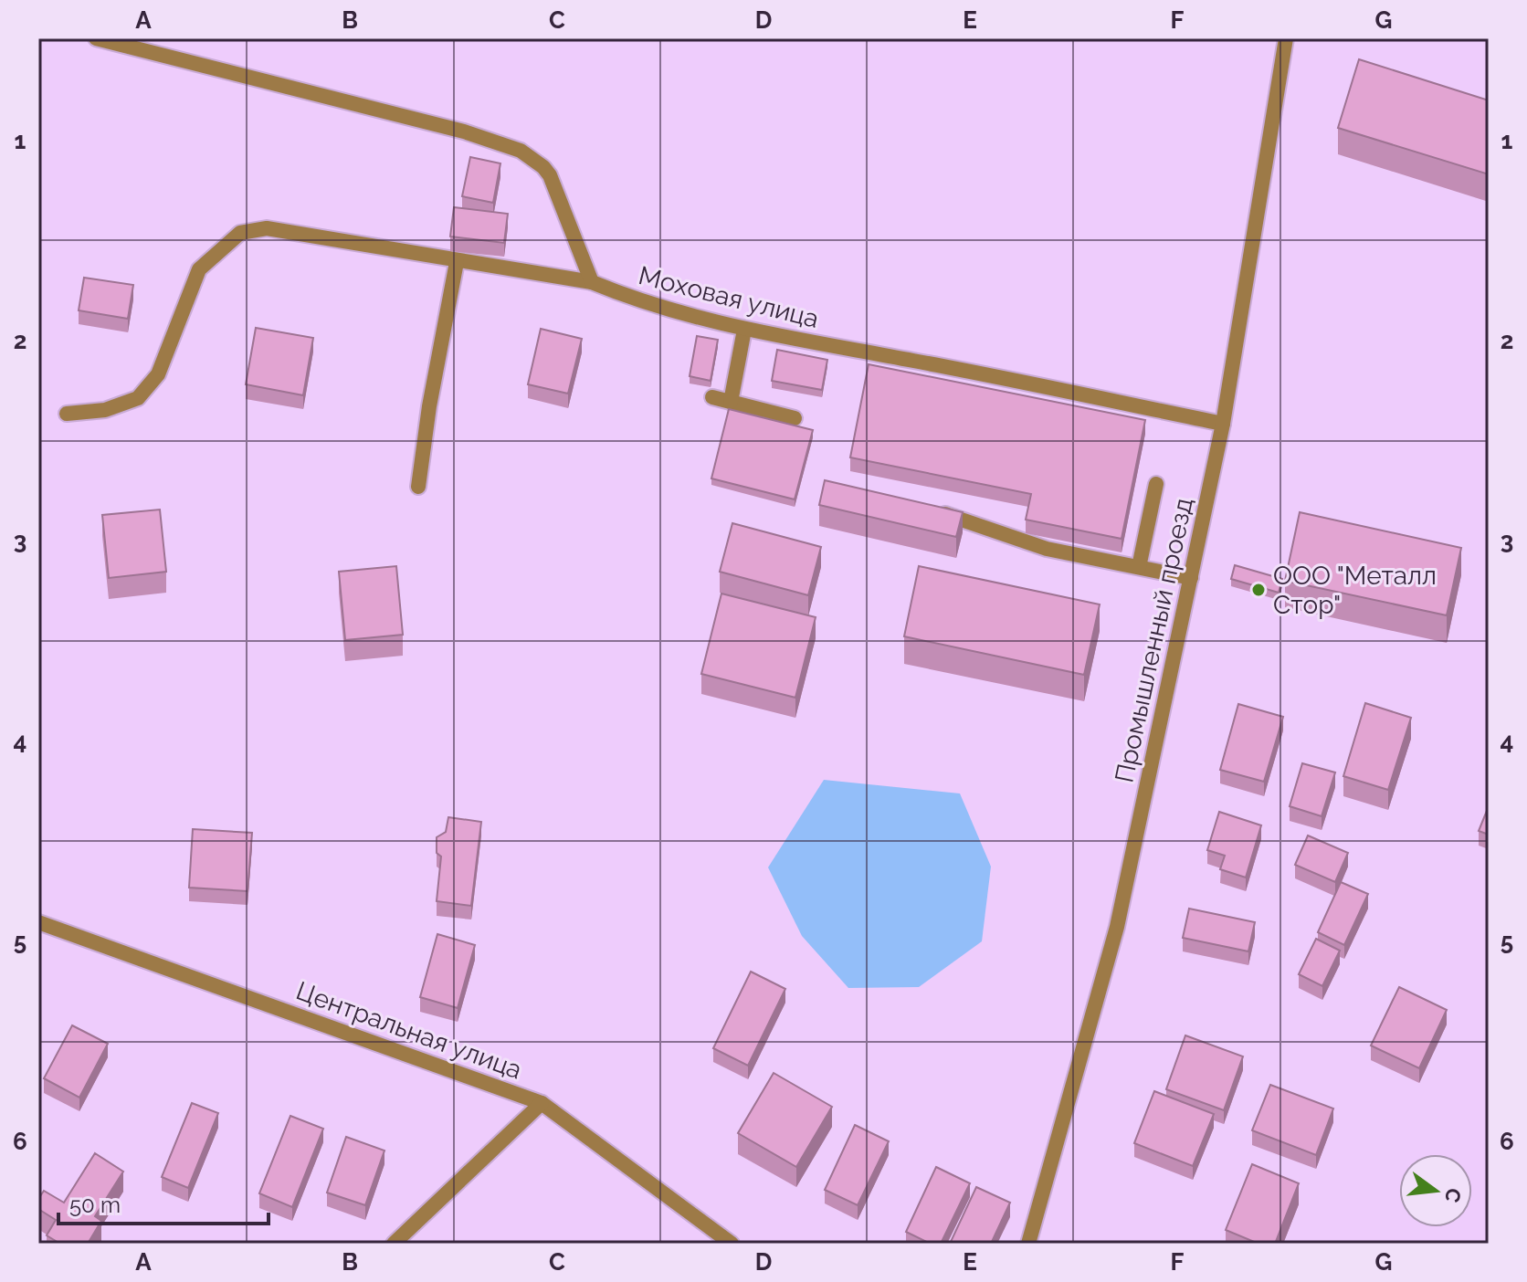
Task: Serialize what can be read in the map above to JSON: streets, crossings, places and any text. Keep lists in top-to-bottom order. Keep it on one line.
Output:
{"streets":{"street":["Моховая улица","Промышленный проезд","Центральная улица"]},"crossings":[["Моховая улица","Промышленный проезд"]],"places":["ООО \"Металл Стор\""],"scale_bar":"50 m","north":"right","grid":{"columns":["A","B","C","D","E","F","G"],"rows":["1","2","3","4","5","6"]}}
